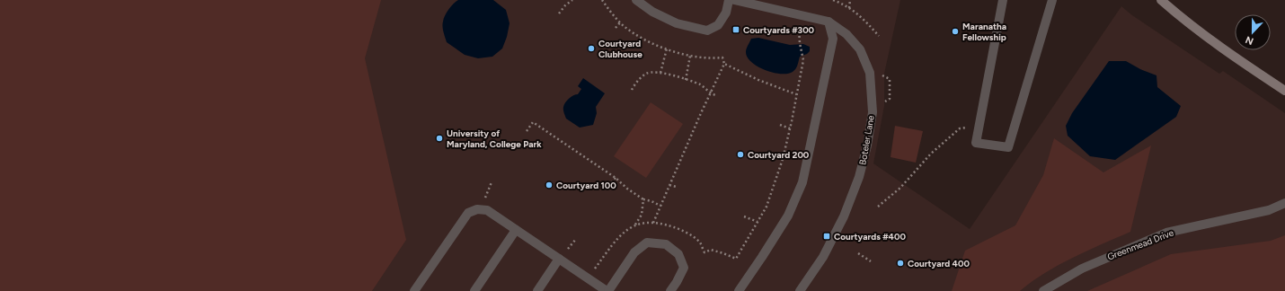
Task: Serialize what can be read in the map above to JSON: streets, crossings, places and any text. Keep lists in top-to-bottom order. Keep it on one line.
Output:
{"streets":{"street":["Boteler Lane","Greenmead Drive"]},"places":{"transit":["Courtyards #300","Courtyards #400"],"other":["Maranatha Fellowship","Courtyard Clubhouse","University of Maryland, College Park","Courtyard 200","Courtyard 100","Courtyard 400"]},"north":"bottom"}
